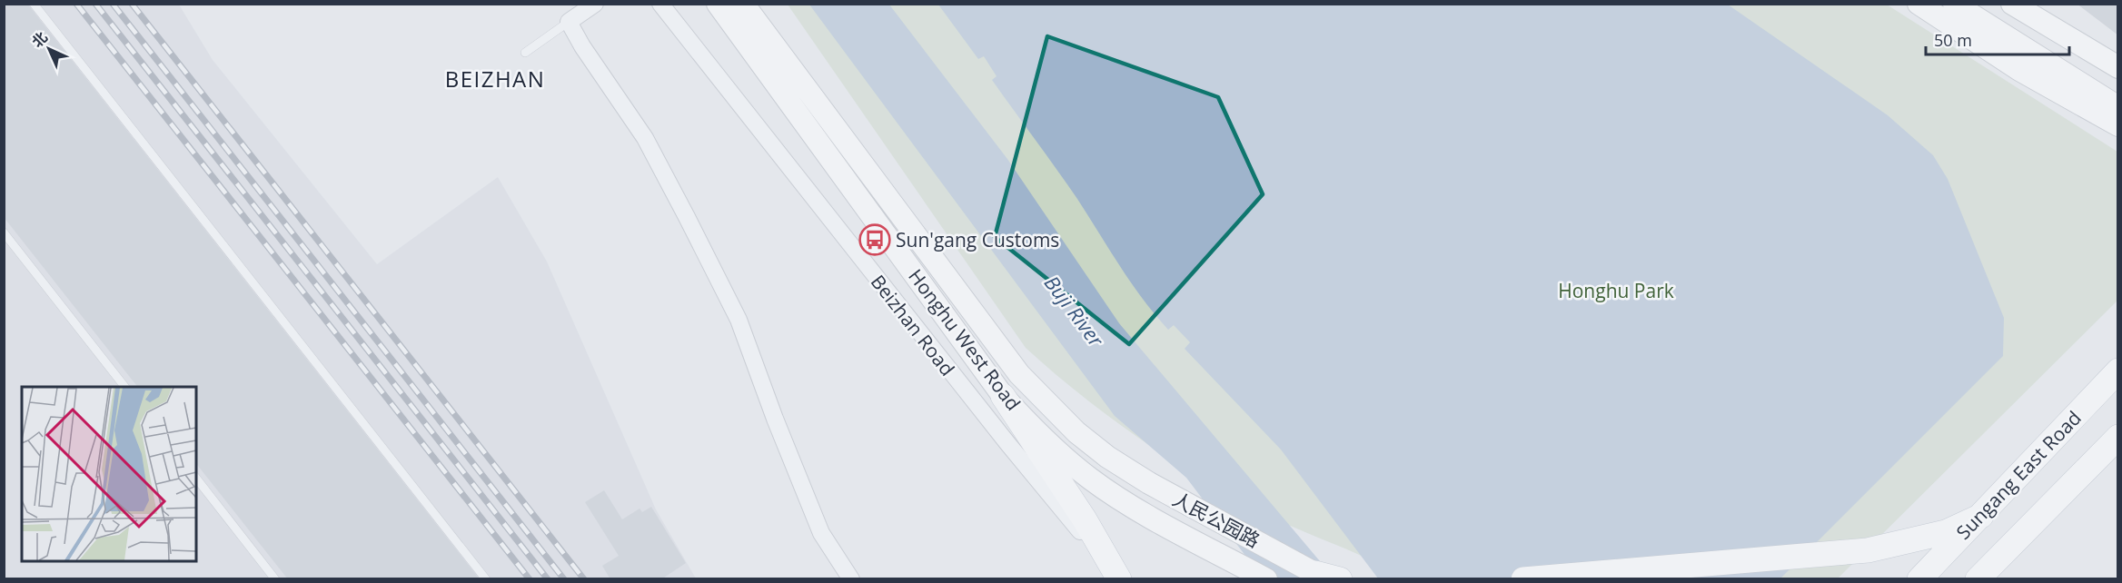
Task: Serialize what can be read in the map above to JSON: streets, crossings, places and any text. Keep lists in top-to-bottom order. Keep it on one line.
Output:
{"streets":{"main road":["Honghu West Road","Sungang East Road","人民公园路"],"street":["Beizhan Road"]},"crossings":[["Honghu West Road","人民公园路"]],"districts":["BEIZHAN"],"water":["Buji River"],"parks":["Honghu Park"],"places":{"bus stop":["Sun'gang Customs"]},"scale_bar":"50 m","north":"top left"}
